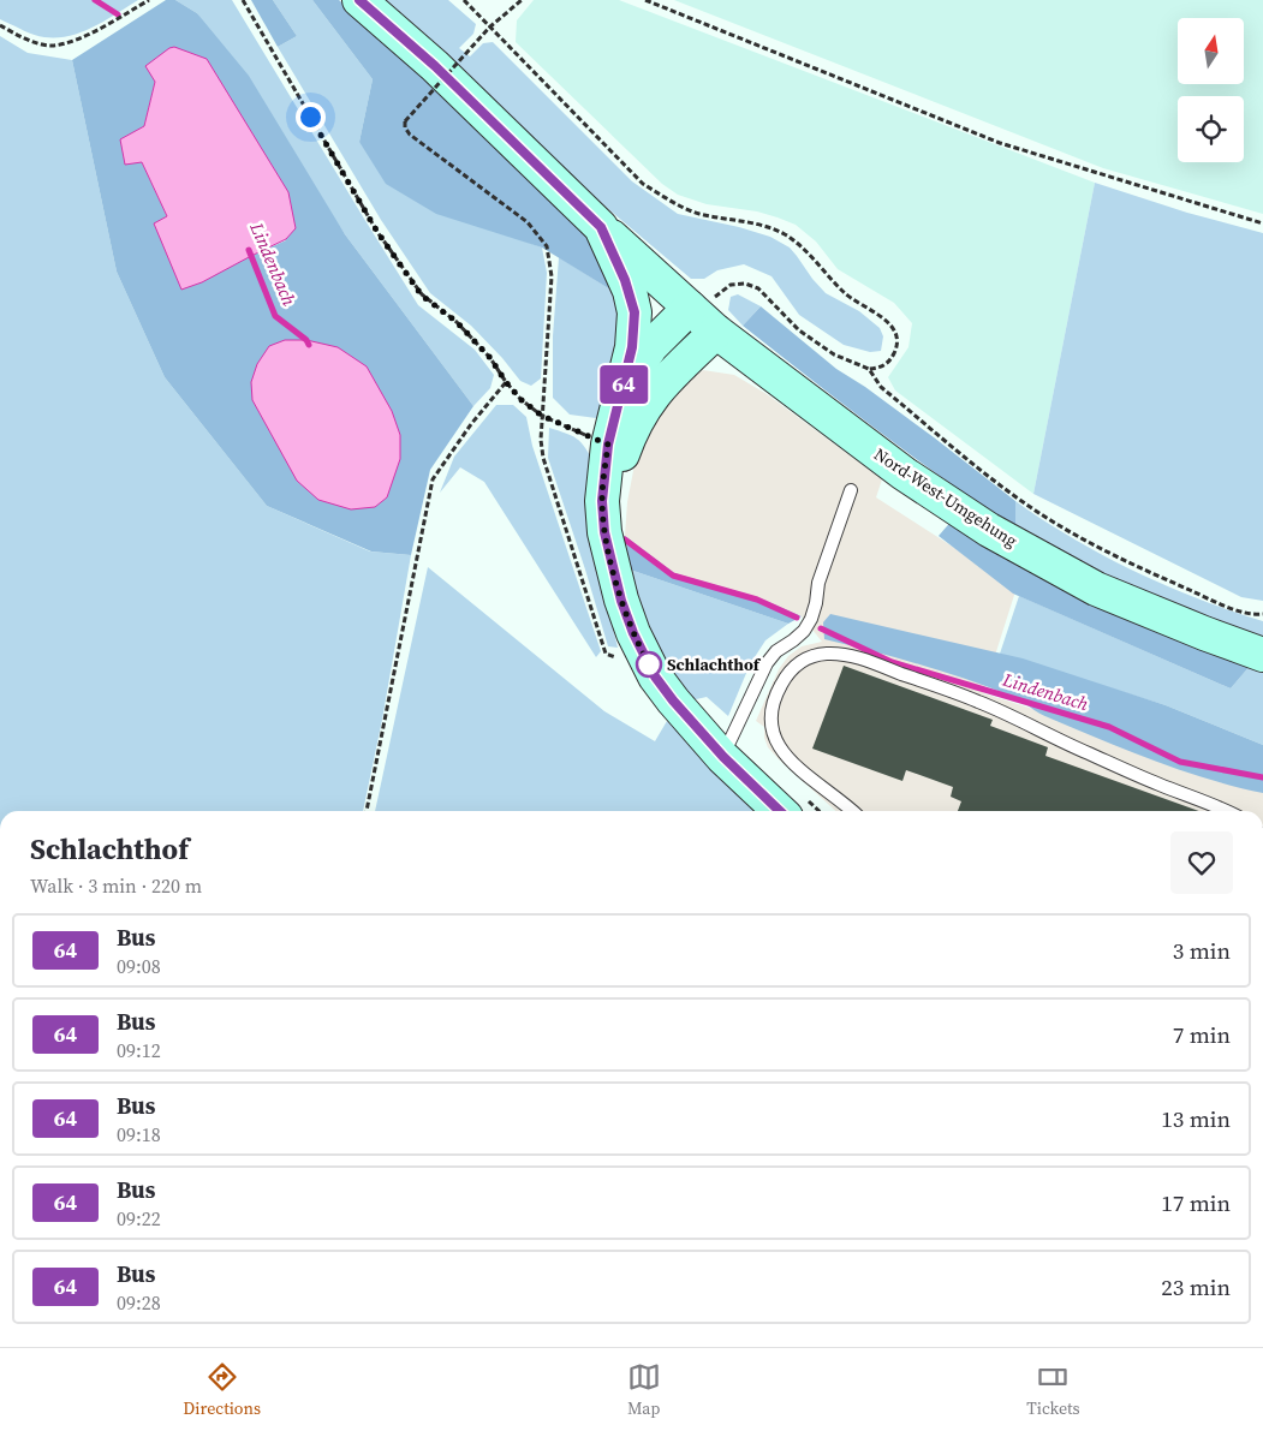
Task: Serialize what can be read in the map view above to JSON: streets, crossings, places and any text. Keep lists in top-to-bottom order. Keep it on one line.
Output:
{"streets":{"main road":["Nord-West-Umgehung"]},"water":["Lindenbach"],"places":["Schlachthof"],"lines":["bus line 64"],"north":"top","page":{"on_map":"64","heading":["Schlachthof","Walk · 3 min · 220 m"],"list":[{"mark":"64","name":"Bus","note":"09:08","value":"3 min"},{"mark":"64","name":"Bus","note":"09:12","value":"7 min"},{"mark":"64","name":"Bus","note":"09:18","value":"13 min"},{"mark":"64","name":"Bus","note":"09:22","value":"17 min"},{"mark":"64","name":"Bus","note":"09:28","value":"23 min"}],"tabs":["Directions","Map","Tickets"]}}
